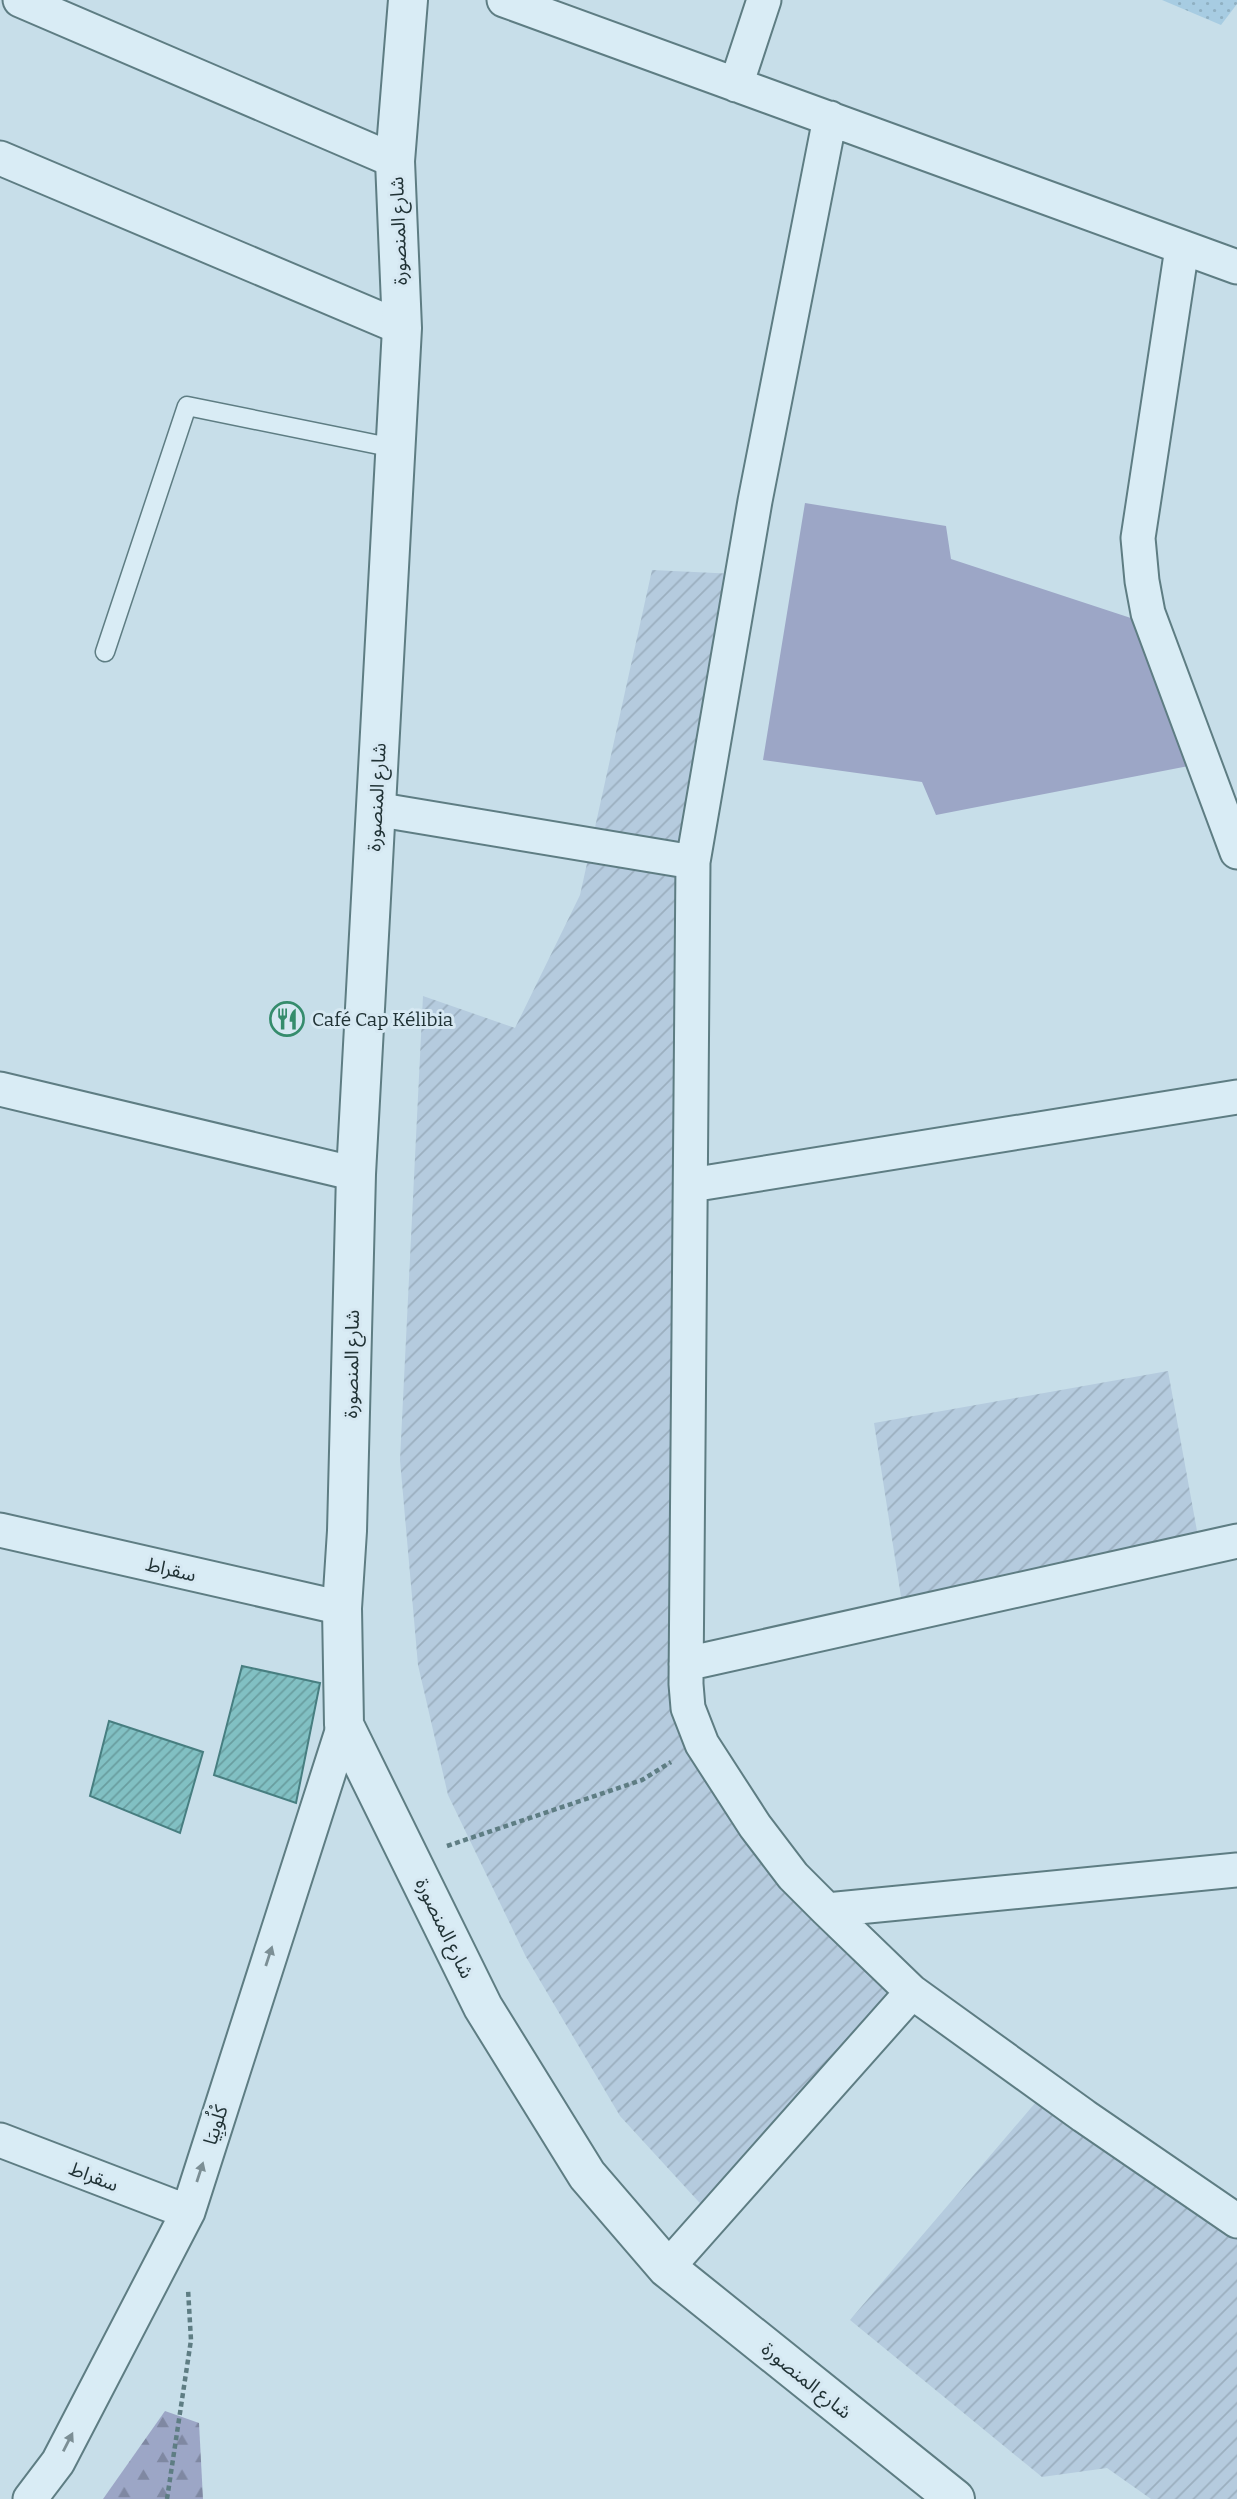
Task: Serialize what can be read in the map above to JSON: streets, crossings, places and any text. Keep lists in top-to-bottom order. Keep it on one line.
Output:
{"streets":{"street":["شارع المنصورة","سقراط","كْلُوبِيَا"]},"crossings":[["شارع المنصورة","سقراط"],["شارع المنصورة","كْلُوبِيَا"],["سقراط","كْلُوبِيَا"]],"one_way":["كْلُوبِيَا"],"places":{"restaurant":["Café Cap Kélibia"]}}
